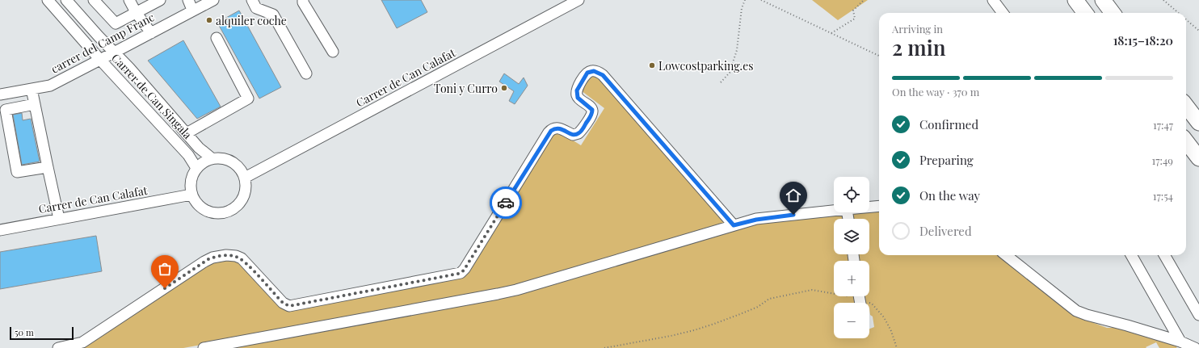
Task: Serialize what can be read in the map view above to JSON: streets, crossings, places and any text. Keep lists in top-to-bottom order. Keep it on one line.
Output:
{"streets":{"street":["carrer del Camp Franc","Carrer de Can Calafat","Carrer de Can Singala"]},"crossings":[["carrer del Camp Franc","Carrer de Can Singala"],["Carrer de Can Calafat","Carrer de Can Singala"]],"places":["alquiler coche","Lowcostparking.es","Toni y Curro"],"scale_bar":"50 m","page":{"heading":["2 min","Arriving in","18:15–18:20"],"bar":"On the way · 370 m","list":[["Confirmed","17:47"],["Preparing","17:49"],["On the way","17:54"],"Delivered"],"map_buttons":["+","−"],"scale":"50 m"}}
